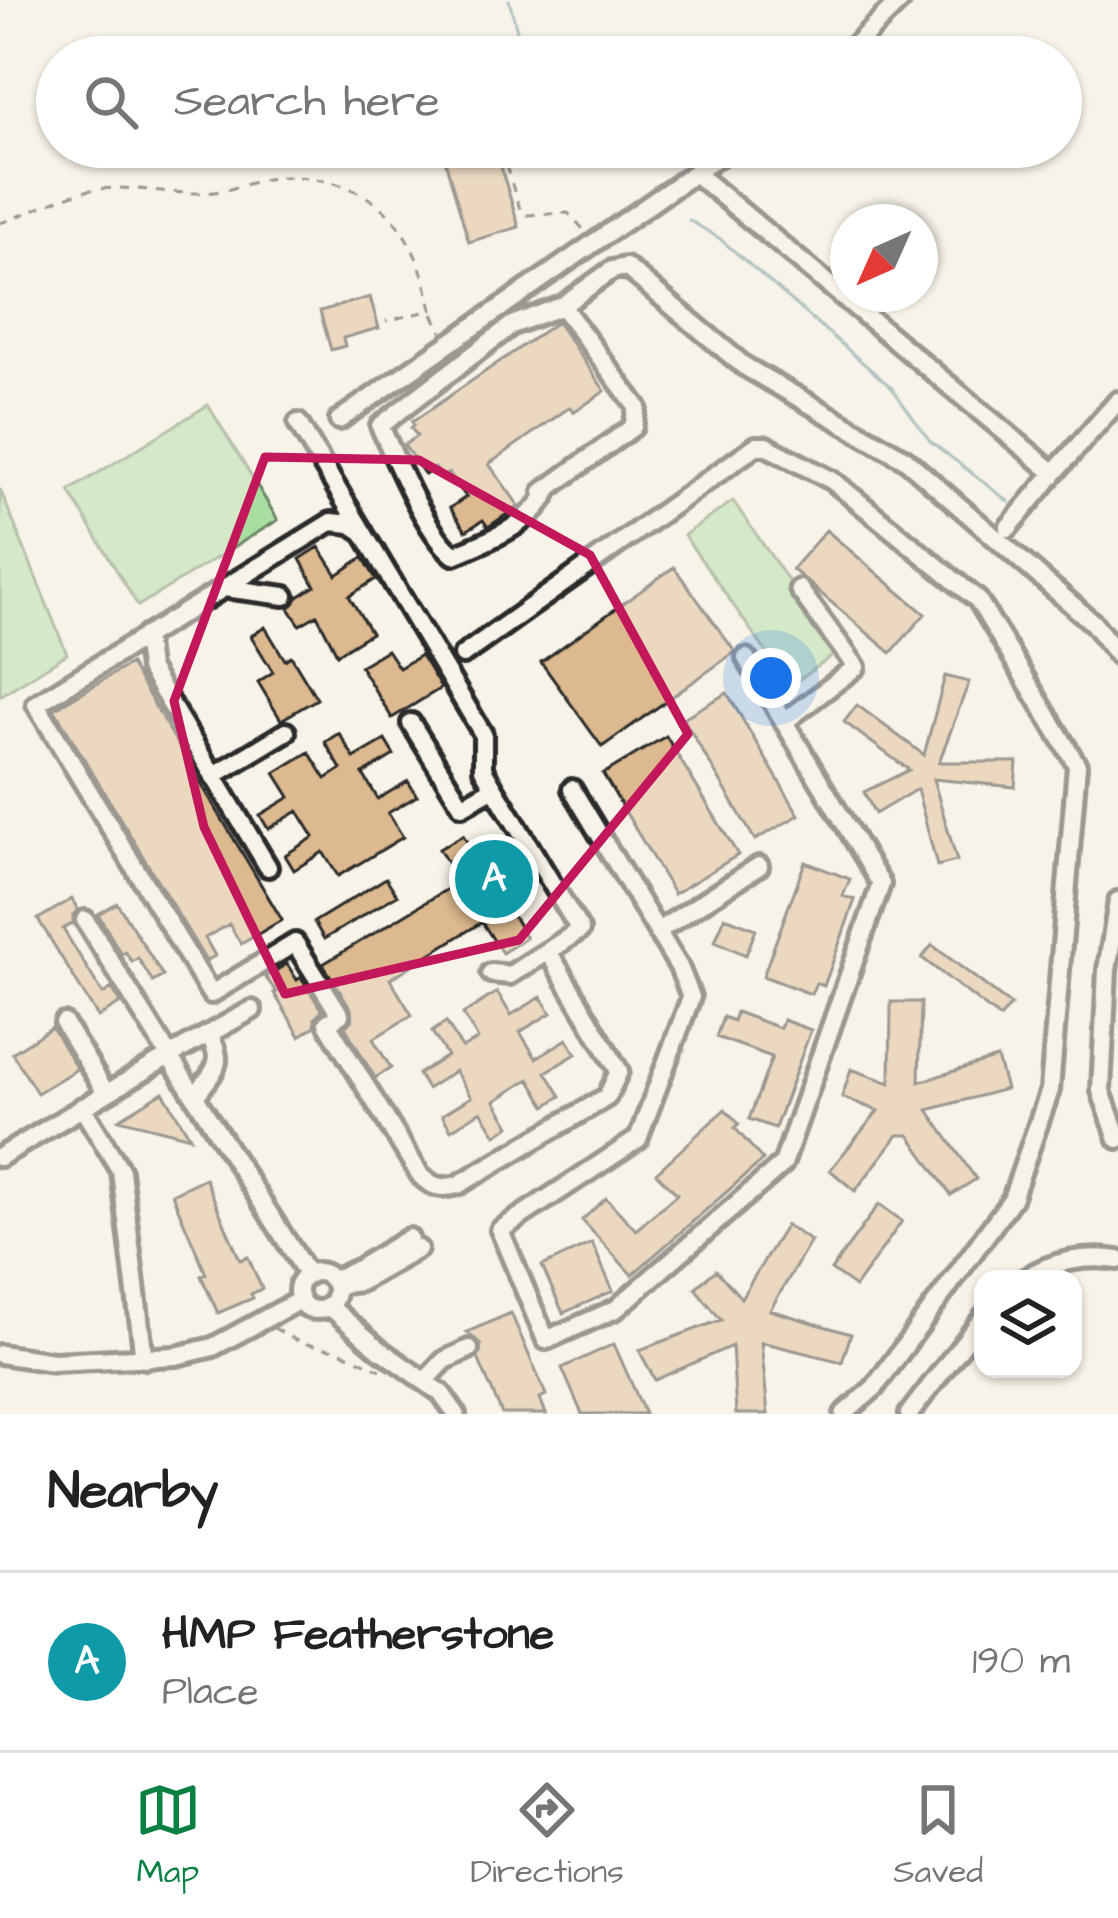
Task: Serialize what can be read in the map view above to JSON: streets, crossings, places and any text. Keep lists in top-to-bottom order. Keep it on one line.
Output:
{"north":"bottom left","page":{"search":"Search here","pins":"A","heading":"Nearby","list":[{"mark":"A","name":"HMP Featherstone","note":"Place","value":"190 m"}],"nav":["Map","Directions","Saved"]}}
